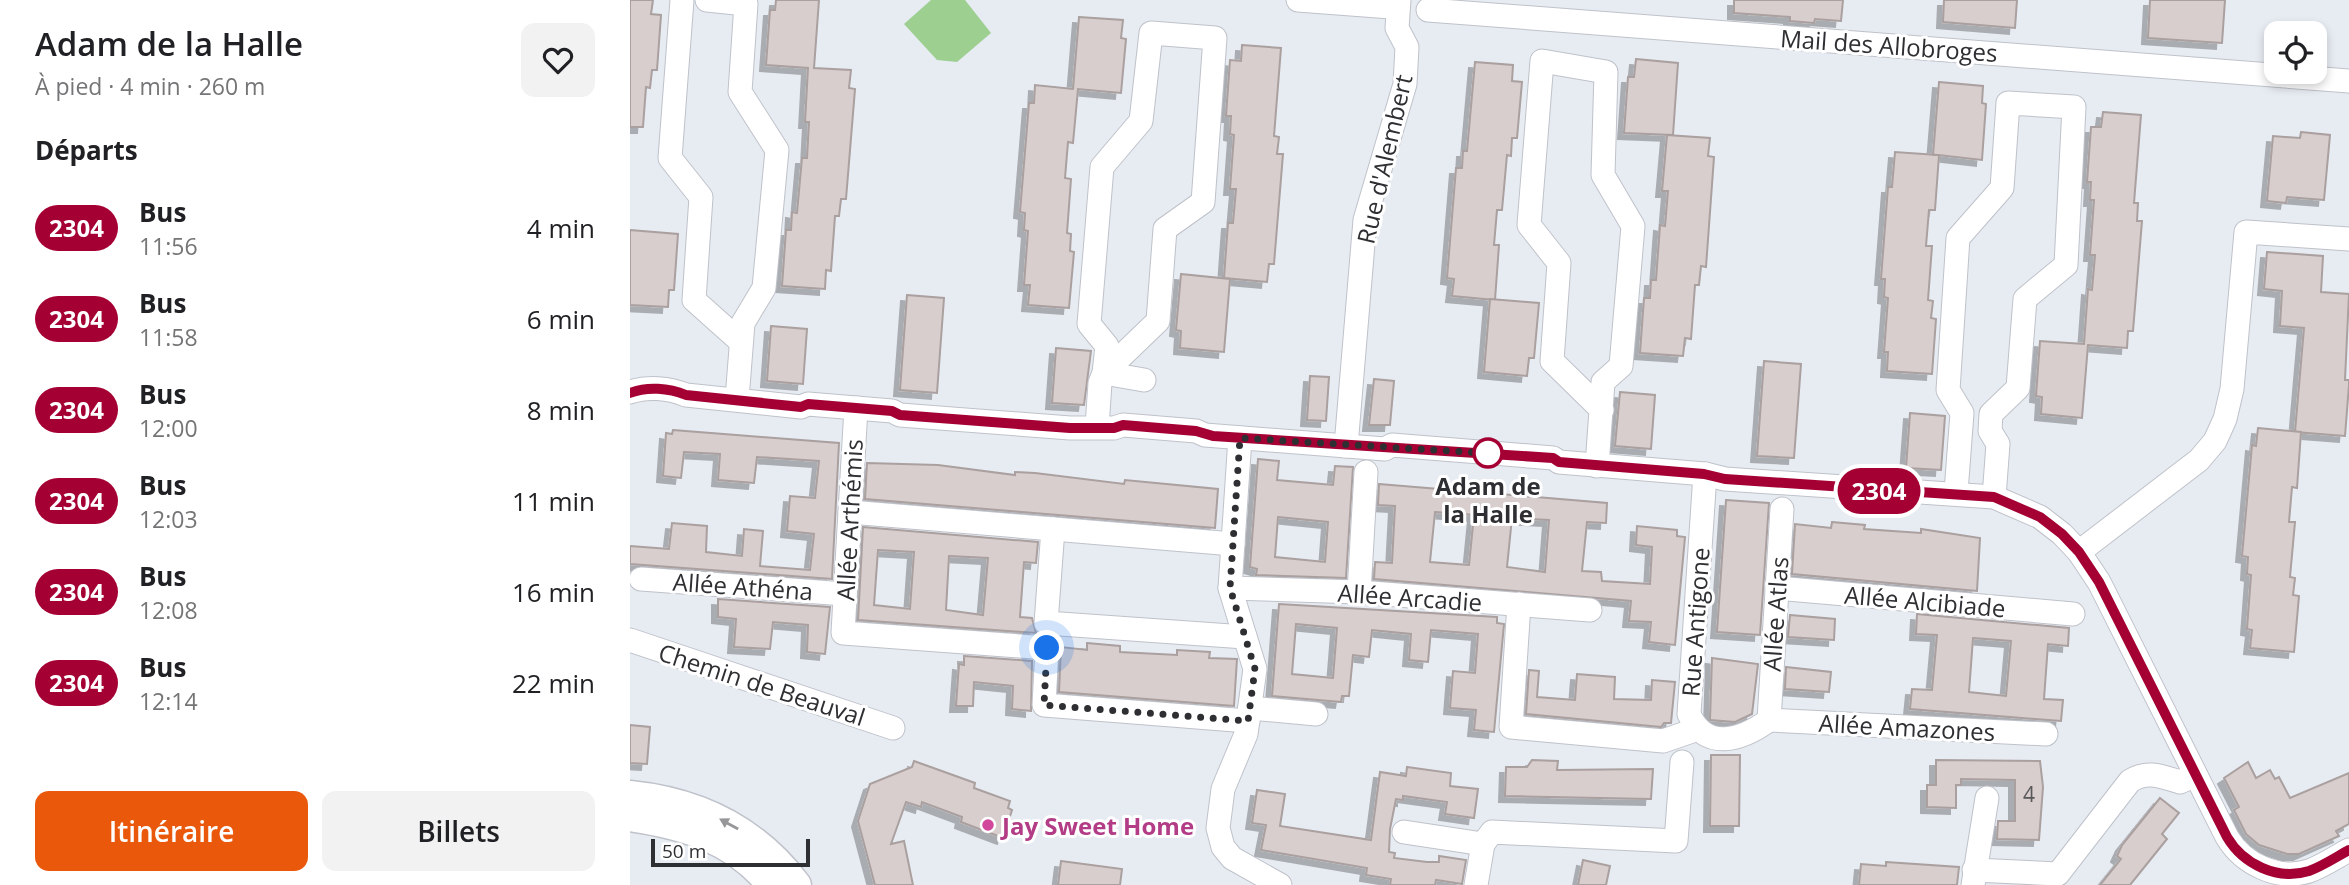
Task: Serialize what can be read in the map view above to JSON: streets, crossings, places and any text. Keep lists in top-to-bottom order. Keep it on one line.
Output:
{"streets":{"street":["Mail des Allobroges","Rue d'Alembert","Allée Arthémis","Allée Athéna","Allée Arcadie","Allée Alcibiade","Allée Atlas","Rue Antigone","Chemin de Beauval","Allée Amazones"]},"crossings":[["Allée Arthémis","Allée Athéna"],["Allée Alcibiade","Allée Atlas"],["Allée Atlas","Rue Antigone"],["Allée Atlas","Allée Amazones"],["Rue Antigone","Allée Amazones"]],"places":["Adam de la Halle","Jay Sweet Home"],"lines":["bus line 2304"],"house_numbers":["4"],"scale_bar":"50 m","page":{"heading":[["Adam de la Halle","À pied · 4 min · 260 m"],"Départs"],"on_map":"2304","list":[{"mark":"2304","name":"Bus","note":"11:56","value":"4 min"},{"mark":"2304","name":"Bus","note":"11:58","value":"6 min"},{"mark":"2304","name":"Bus","note":"12:00","value":"8 min"},{"mark":"2304","name":"Bus","note":"12:03","value":"11 min"},{"mark":"2304","name":"Bus","note":"12:08","value":"16 min"},{"mark":"2304","name":"Bus","note":"12:14","value":"22 min"}],"buttons":["Itinéraire","Billets"],"scale":"50 m"}}
